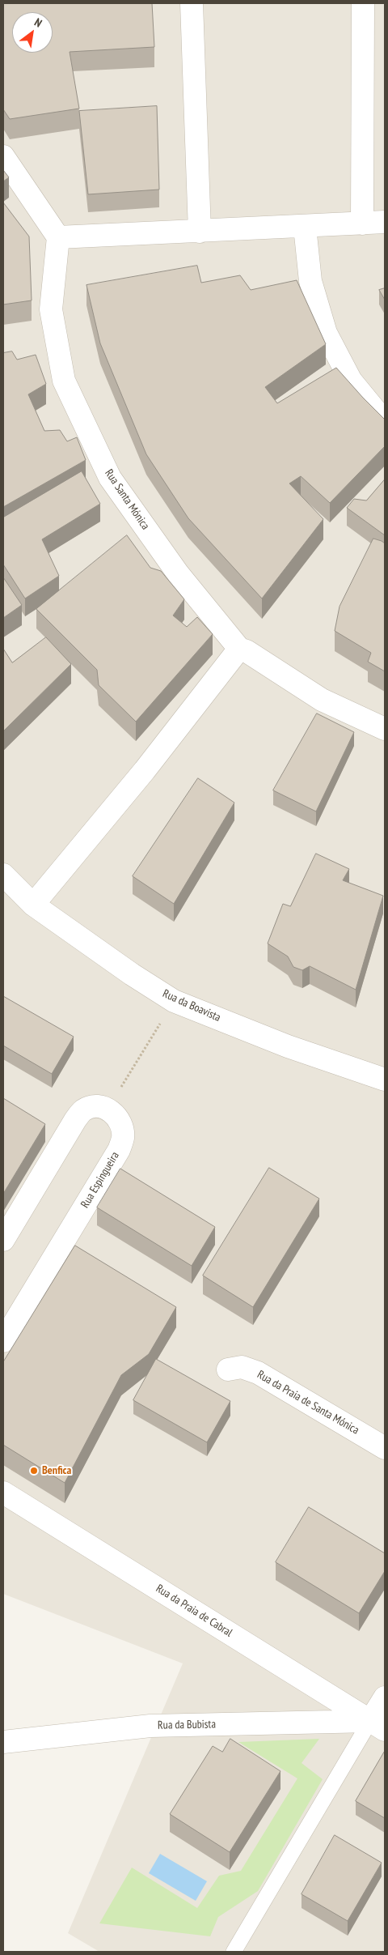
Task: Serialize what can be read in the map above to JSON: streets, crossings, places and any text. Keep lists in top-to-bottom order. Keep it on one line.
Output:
{"streets":{"street":["Rua Santa Mónica","Rua da Boavista","Rua Espingueira","Rua da Praia de Santa Mónica","Rua da Praia de Cabral","Rua da Bubista"]},"crossings":[["Rua da Praia de Cabral","Rua da Bubista"]],"places":["Benfica"],"north":"top right"}
